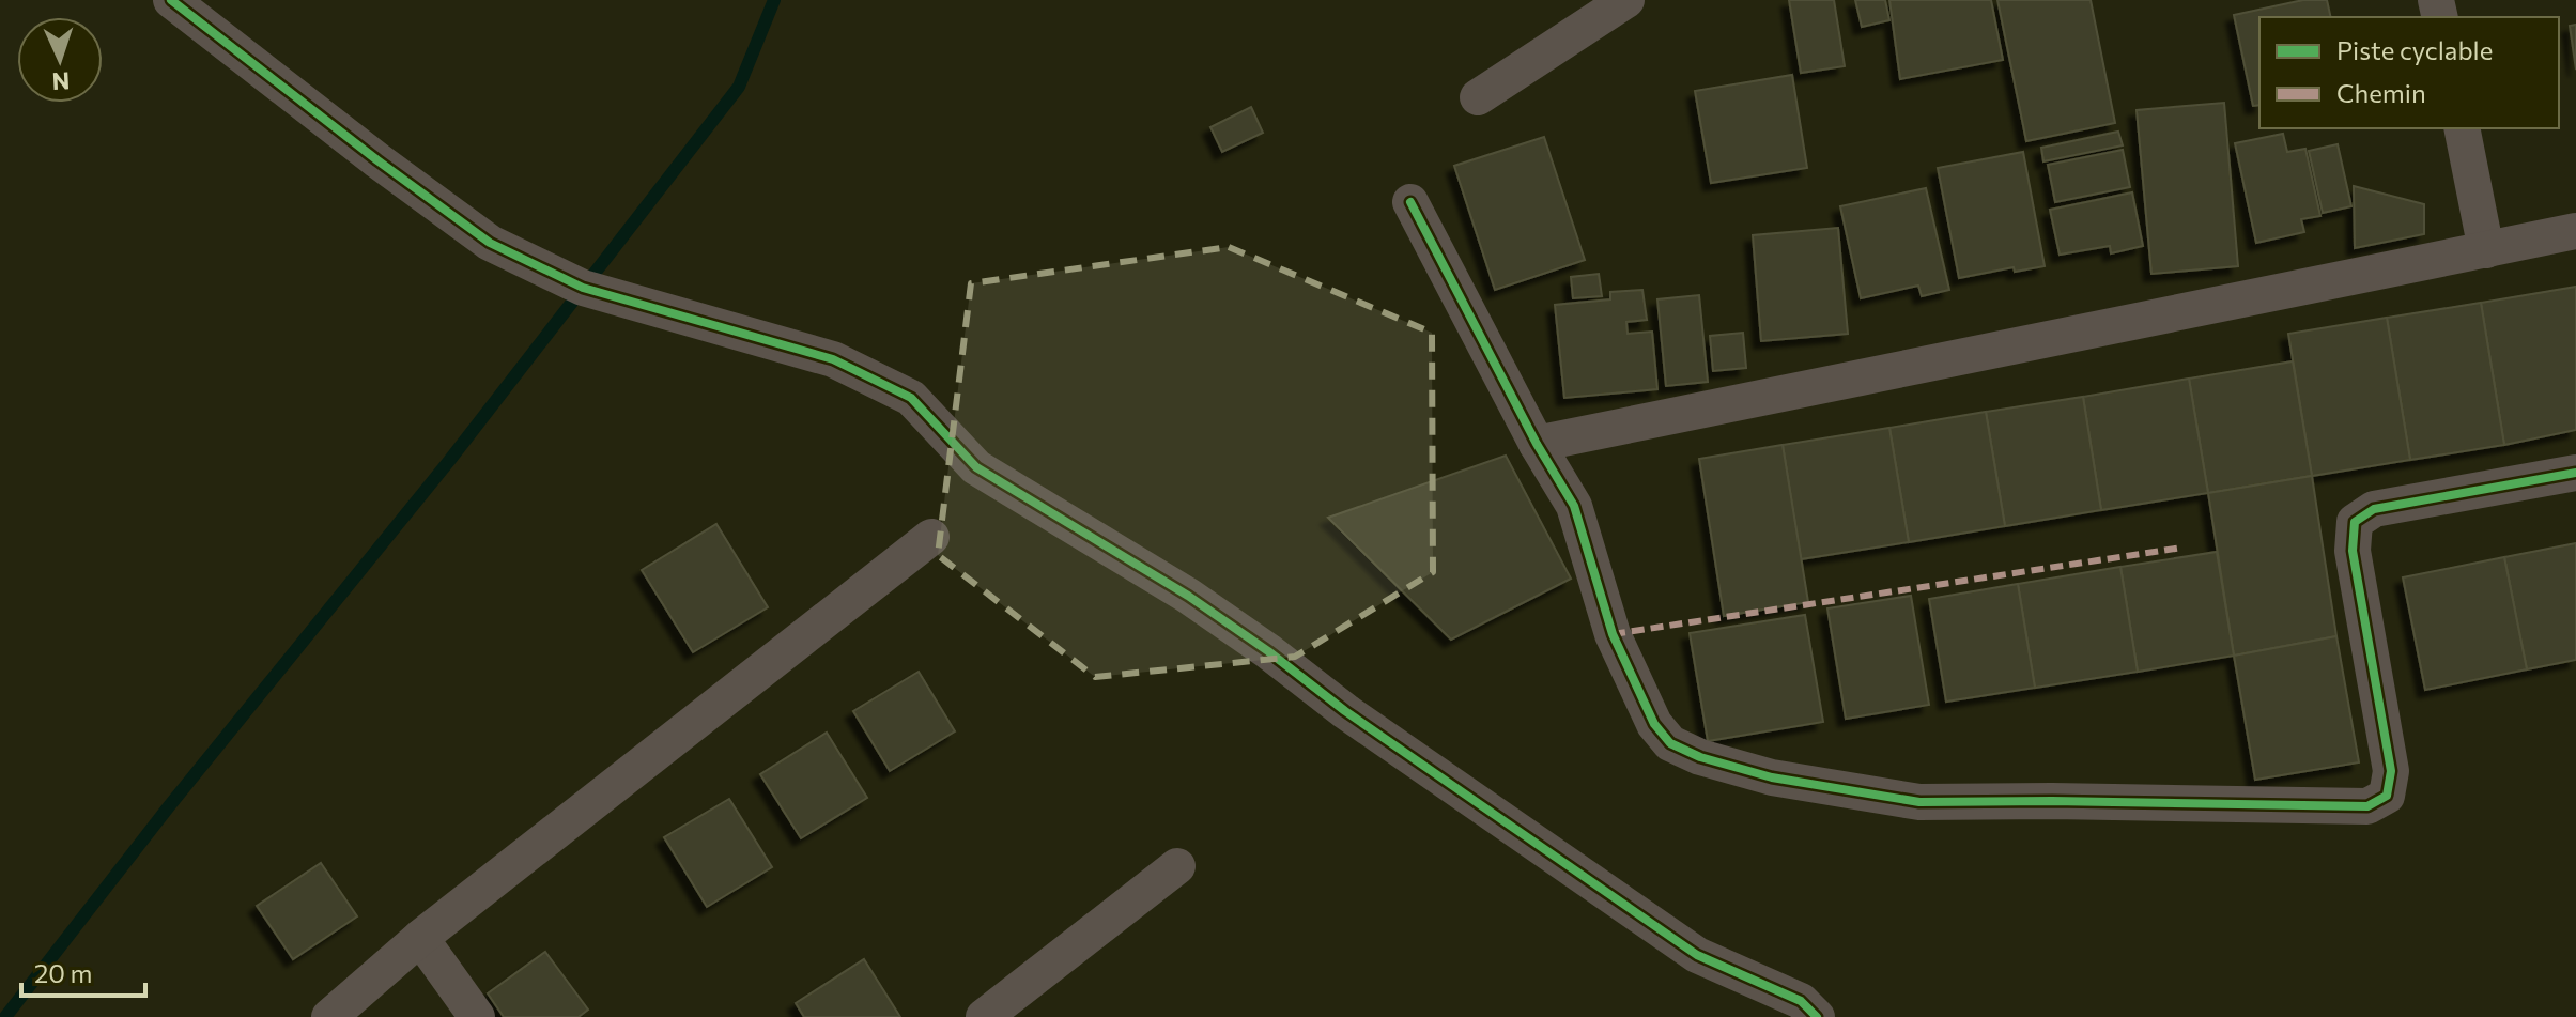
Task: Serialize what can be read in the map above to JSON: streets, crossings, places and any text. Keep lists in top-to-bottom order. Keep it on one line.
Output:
{"legend":["Piste cyclable","Chemin"],"scale_bar":"20 m","north":"bottom"}
